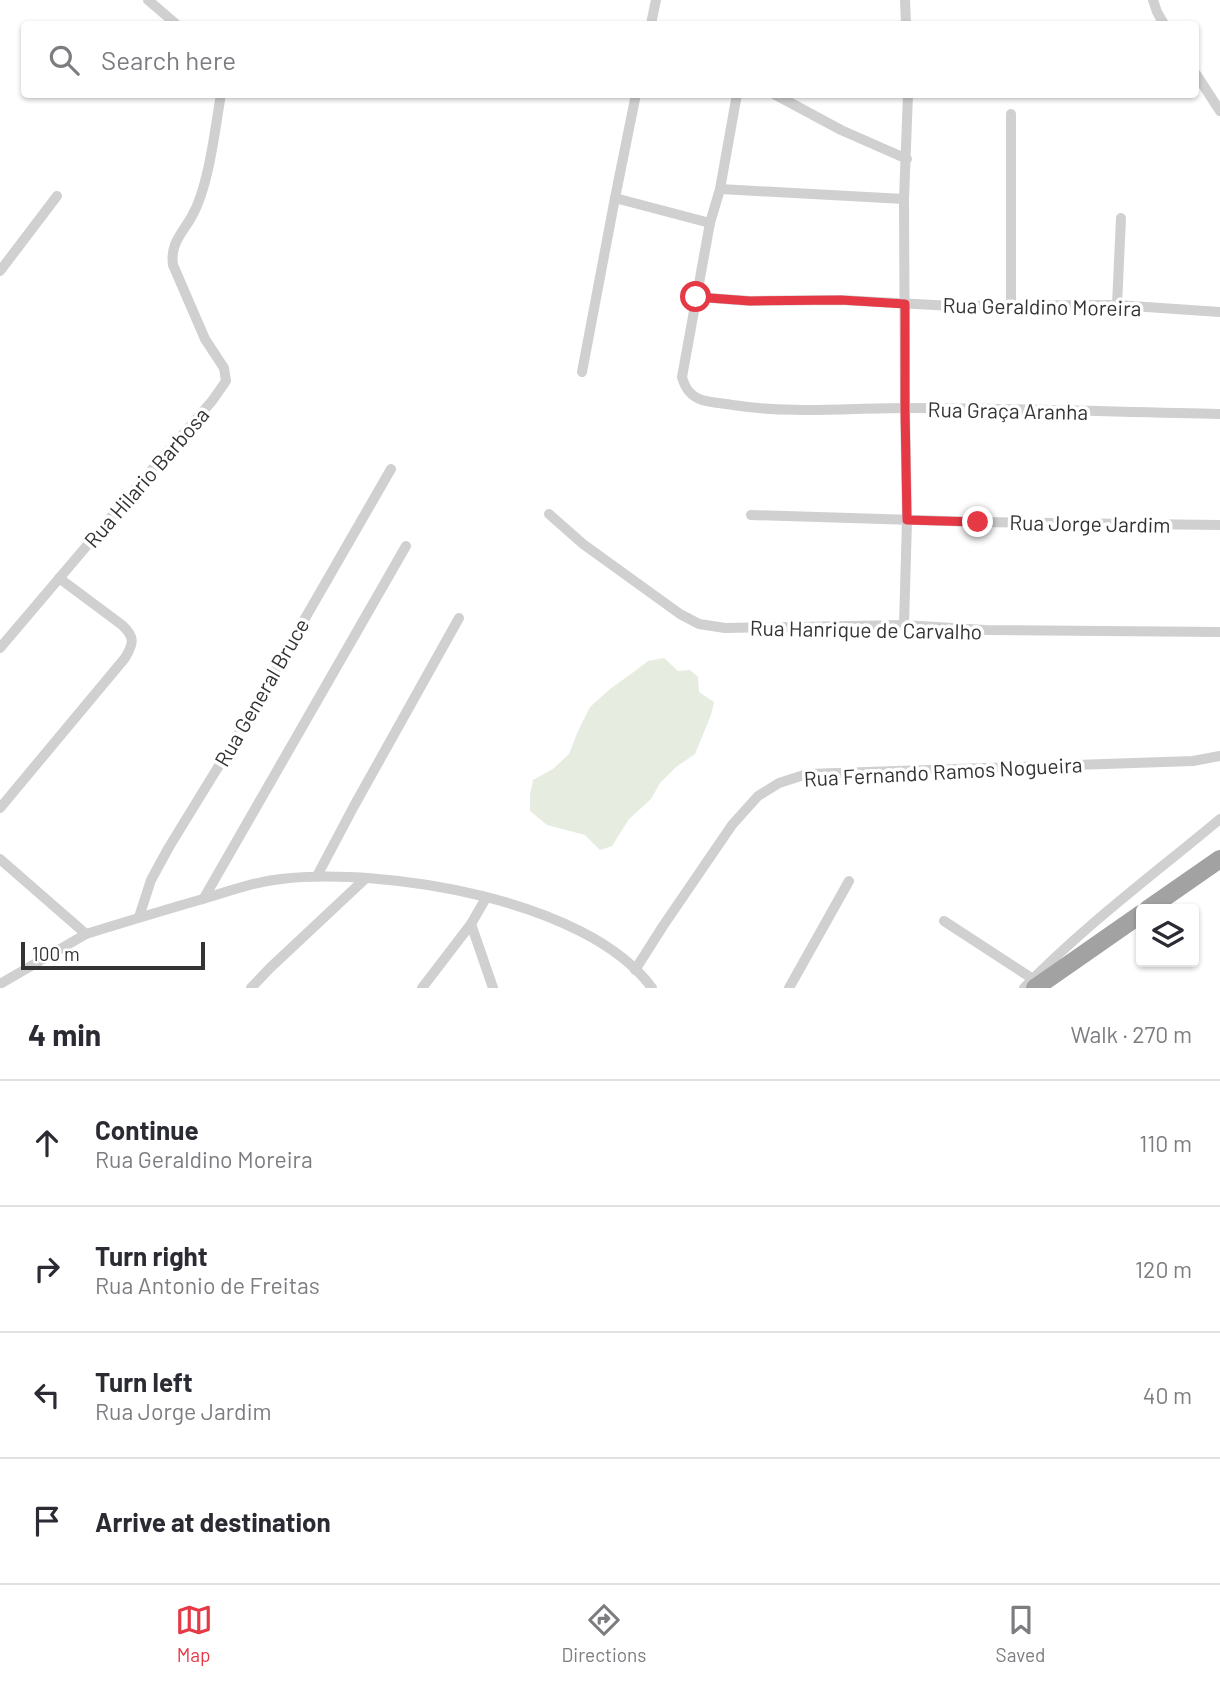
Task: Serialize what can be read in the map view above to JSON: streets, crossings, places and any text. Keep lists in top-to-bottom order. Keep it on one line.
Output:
{"streets":{"street":["Rua Geraldino Moreira","Rua Graça Aranha","Rua Hilario Barbosa","Rua Jorge Jardim","Rua Hanrique de Carvalho","Rua General Bruce","Rua Fernando Ramos Nogueira"]},"crossings":[["Rua Geraldino Moreira","Rua Graça Aranha"]],"scale_bar":"100 m","page":{"search":"Search here","scale":"100 m","heading":["4 min","Walk · 270 m"],"list":[["Continue","Rua Geraldino Moreira","110 m"],["Turn right","Rua Antonio de Freitas","120 m"],["Turn left","Rua Jorge Jardim","40 m"],"Arrive at destination"],"nav":["Map","Directions","Saved"]}}
